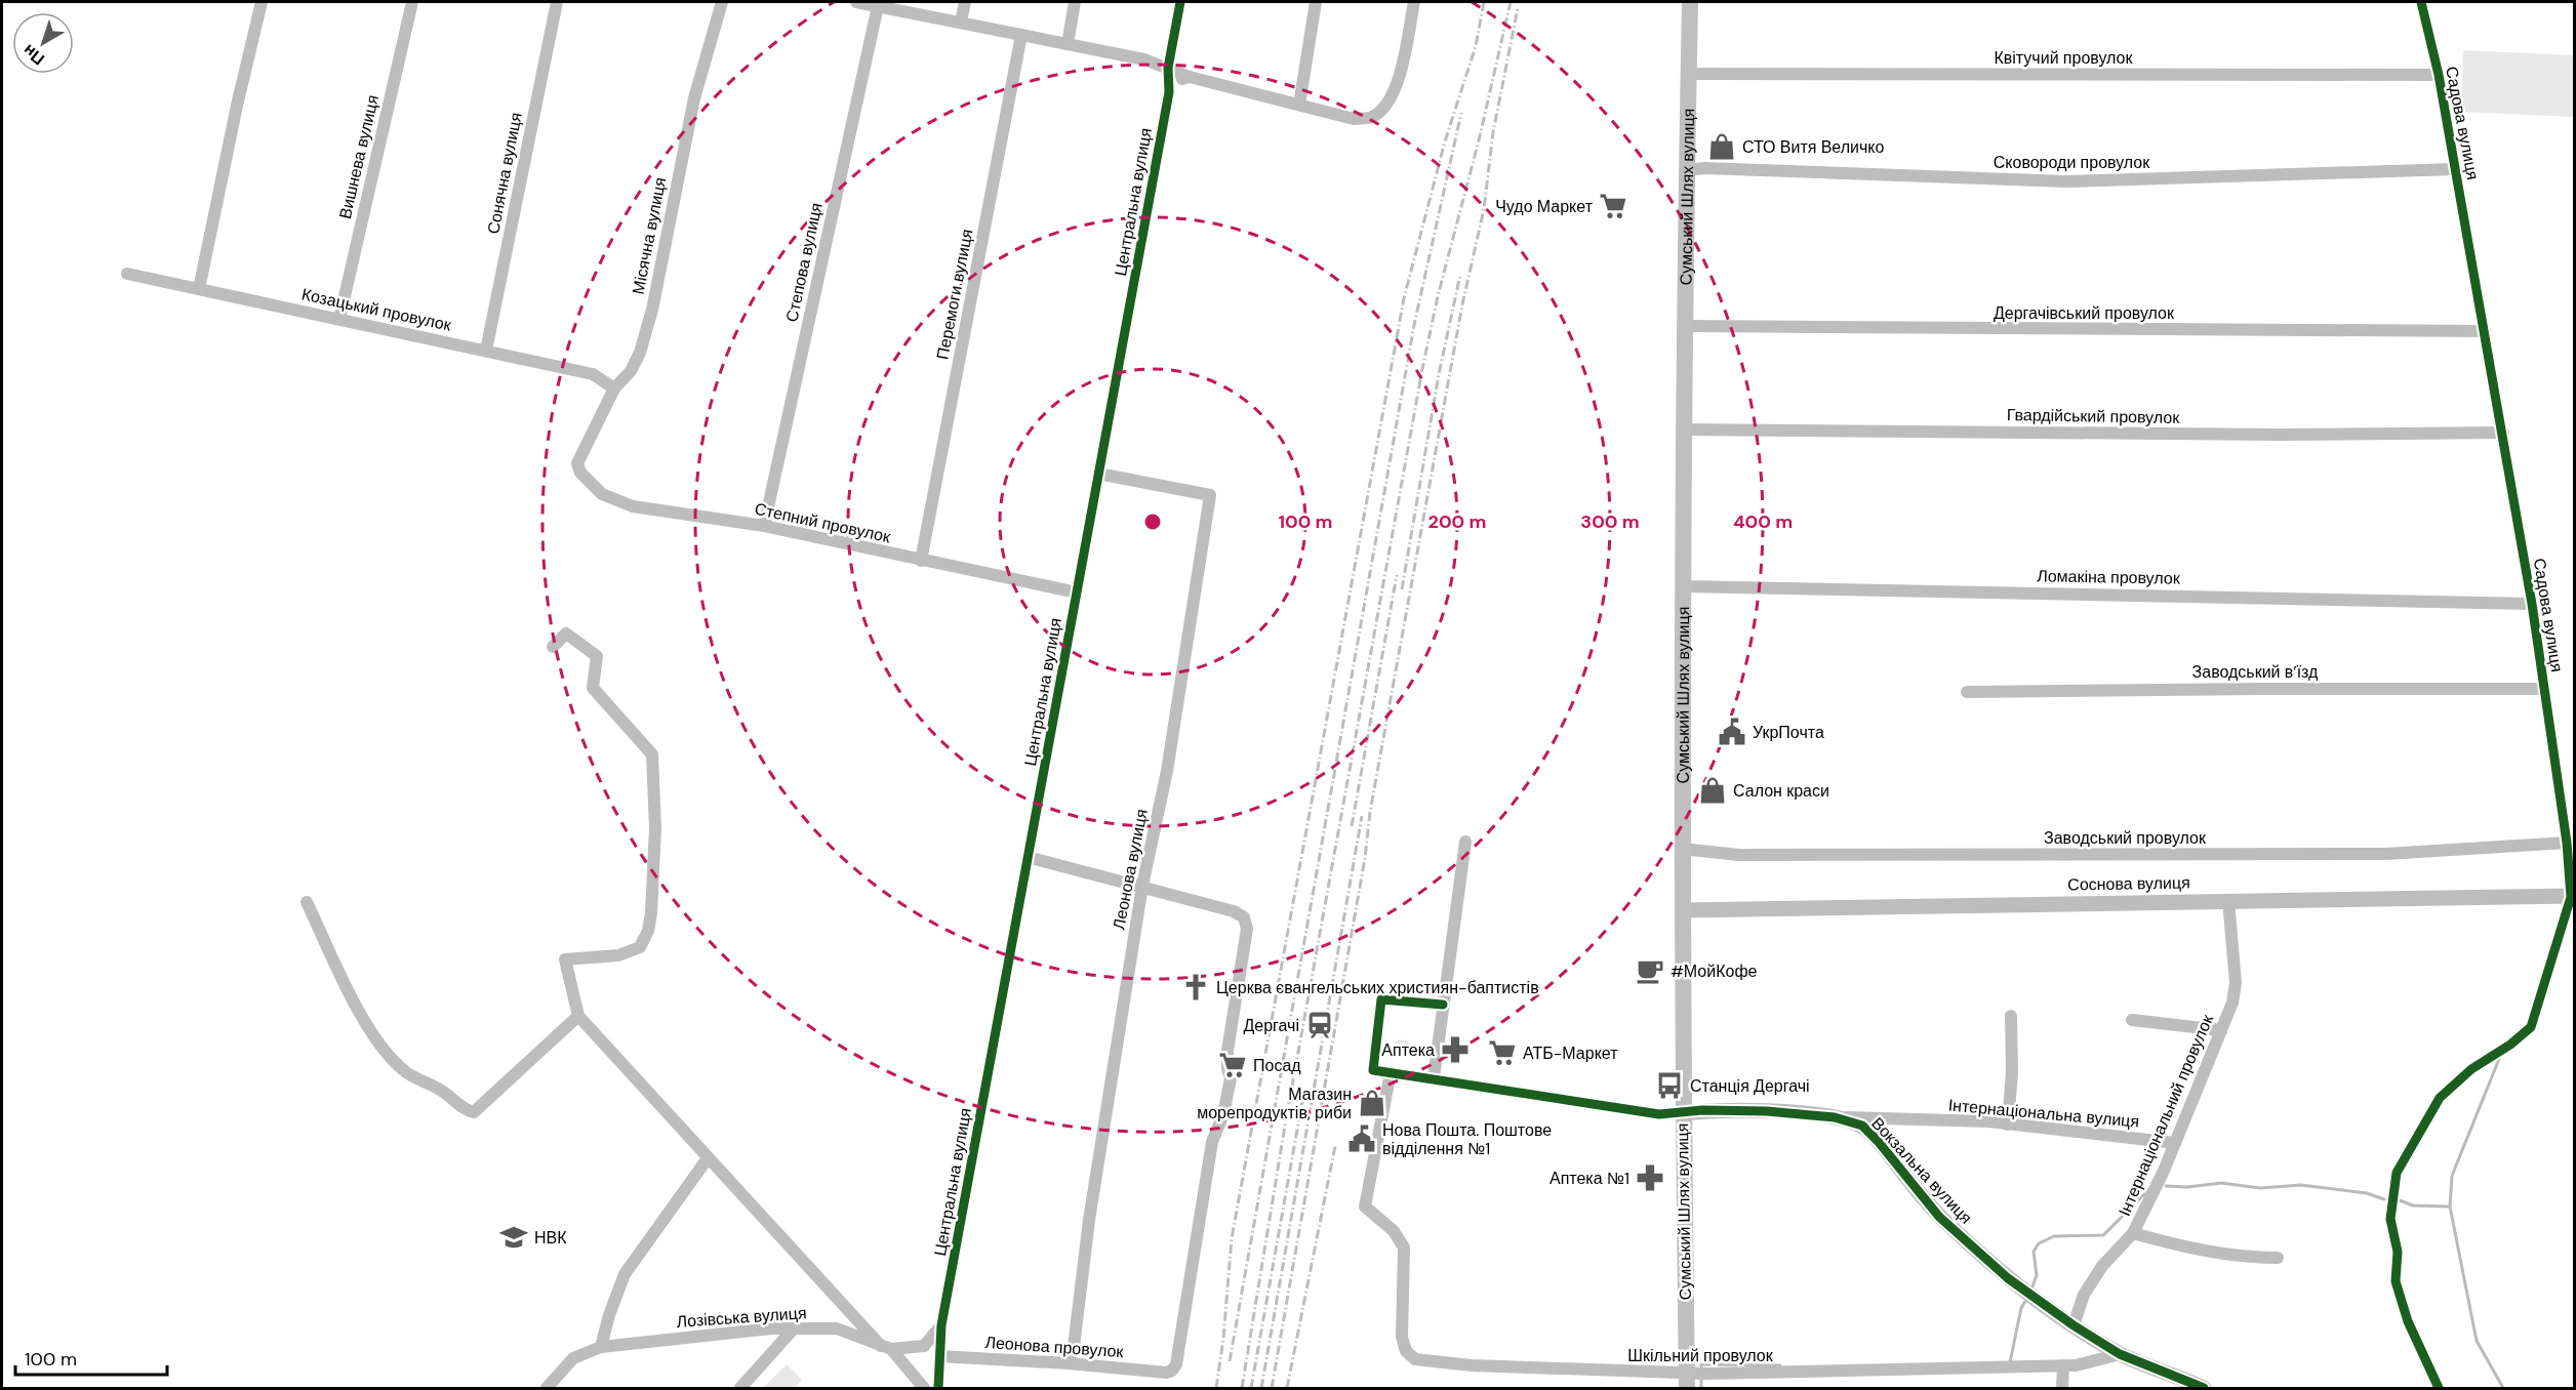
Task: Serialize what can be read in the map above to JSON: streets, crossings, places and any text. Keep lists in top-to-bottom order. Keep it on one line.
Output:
{"streets":{"main road":["Сумський Шлях вулиця"],"street":["Квітучий провулок","Садова вулиця","Вишнева вулиця","Сковороди провулок","Сонячна вулиця","Центральна вулиця","Місячна вулиця","Степова вулиця","Перемоги вулиця","Козацький провулок","Дергачівський провулок","Гвардійський провулок","Степний провулок","Ломакіна провулок","Заводський в’їзд","Заводський провулок","Леонова вулиця","Соснова вулиця","Інтернаціональна вулиця","Інтернаціональний провулок","Вокзальна вулиця","Лозівська вулиця","Леонова провулок","Шкільний провулок"]},"crossings":[["Квітучий провулок","Садова вулиця"],["Квітучий провулок","Сумський Шлях вулиця"],["Садова вулиця","Сковороди провулок"],["Садова вулиця","Дергачівський провулок"],["Садова вулиця","Гвардійський провулок"],["Садова вулиця","Ломакіна провулок"],["Садова вулиця","Заводський в’їзд"],["Садова вулиця","Заводський провулок"],["Садова вулиця","Соснова вулиця"],["Вишнева вулиця","Козацький провулок"],["Сковороди провулок","Сумський Шлях вулиця"],["Сонячна вулиця","Козацький провулок"],["Сумський Шлях вулиця","Дергачівський провулок"],["Сумський Шлях вулиця","Гвардійський провулок"],["Сумський Шлях вулиця","Ломакіна провулок"],["Сумський Шлях вулиця","Заводський провулок"],["Сумський Шлях вулиця","Соснова вулиця"],["Сумський Шлях вулиця","Вокзальна вулиця"],["Сумський Шлях вулиця","Шкільний провулок"],["Центральна вулиця","Степний провулок"],["Центральна вулиця","Леонова вулиця"],["Центральна вулиця","Лозівська вулиця"],["Центральна вулиця","Леонова провулок"],["Місячна вулиця","Козацький провулок"],["Місячна вулиця","Степний провулок"],["Степова вулиця","Степний провулок"],["Перемоги вулиця","Степний провулок"],["Леонова вулиця","Леонова провулок"],["Соснова вулиця","Інтернаціональний провулок"],["Інтернаціональна вулиця","Інтернаціональний провулок"],["Інтернаціональна вулиця","Вокзальна вулиця"],["Інтернаціональний провулок","Вокзальна вулиця"],["Вокзальна вулиця","Шкільний провулок"]],"places":{"shop":["СТО Витя Величко","Салон краси","Магазин морепродуктів, риби"],"supermarket":["Чудо Маркет","АТБ-Маркет","Посад"],"public building":["УкрПочта","Нова Пошта. Поштове відділення №1"],"cafe":["#МойКофе"],"church":["Церква євангельських християн-баптистів"],"station":["Дергачі"],"pharmacy":["Аптека","Аптека №1"],"bus stop":["Станція Дергачі"],"school or university":["НВК"]},"scale_bar":"100 m","north":"bottom left","rings":["100 m","200 m","300 m","400 m"]}
